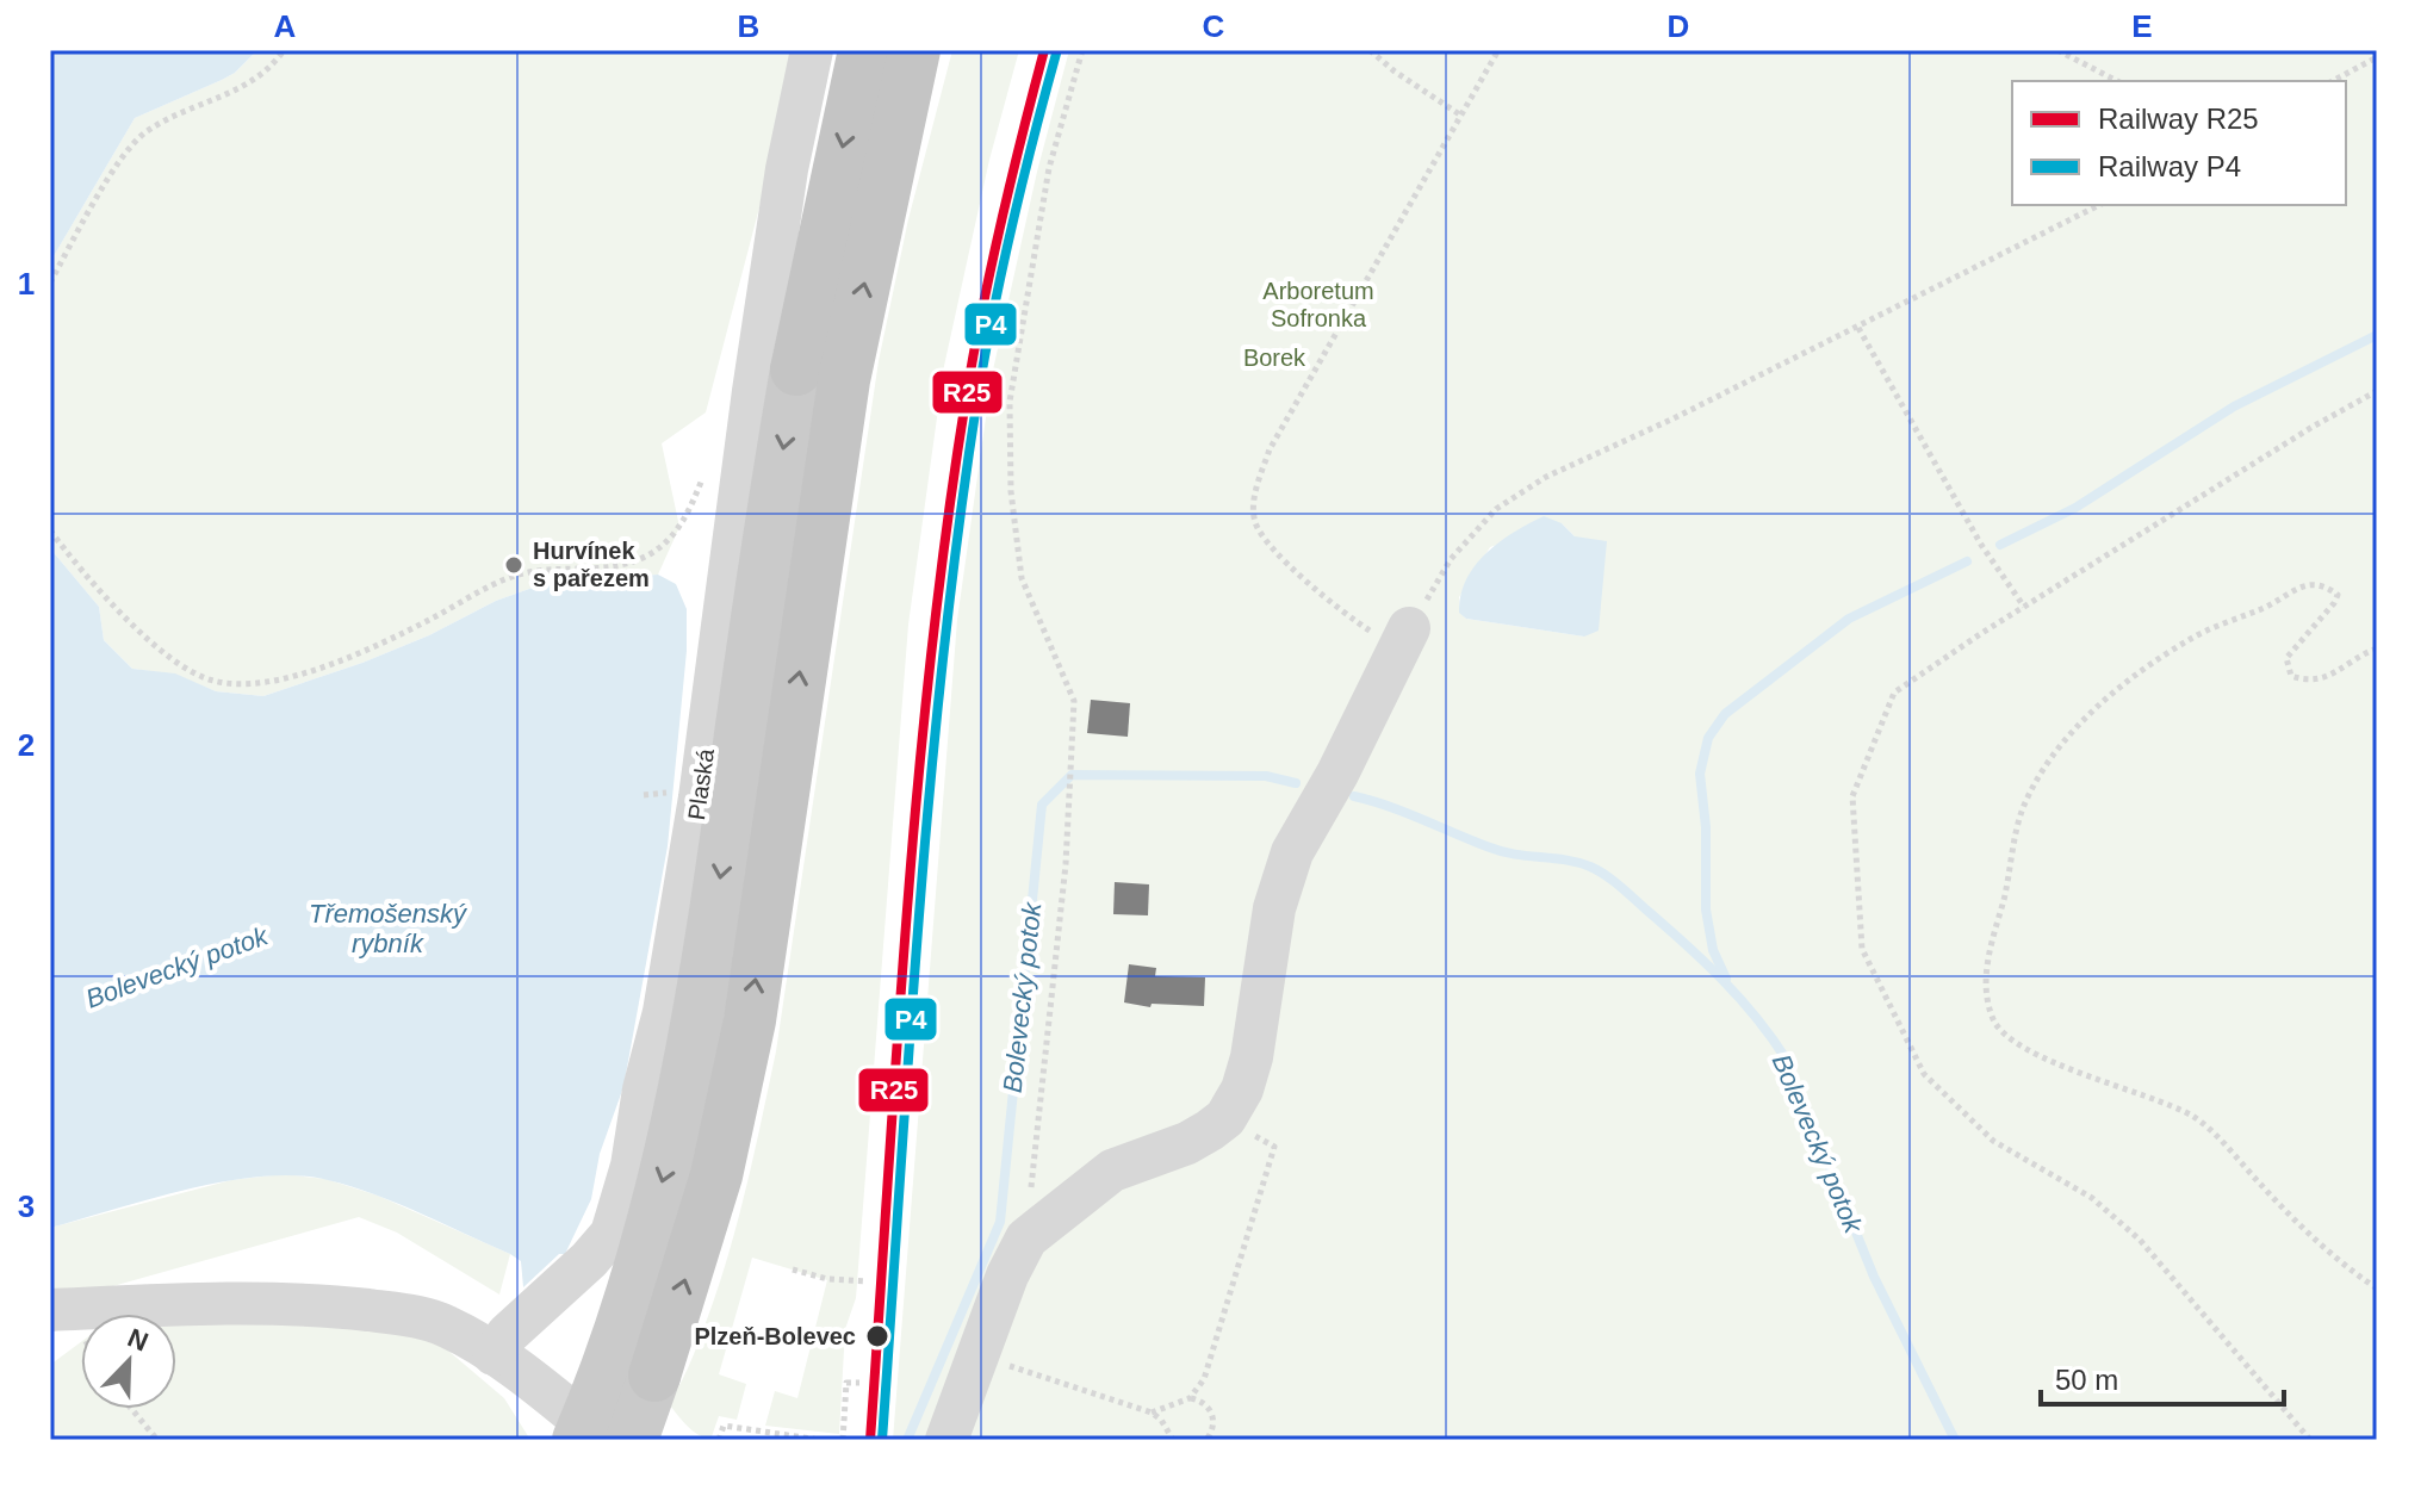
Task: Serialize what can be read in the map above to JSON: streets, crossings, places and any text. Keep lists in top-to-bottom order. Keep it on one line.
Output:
{"streets":{"main road":["Plaská"]},"water":["Třemošenský rybník","Bolevecký potok"],"parks":["Arboretum Sofronka","Borek"],"places":["Hurvínek s pařezem","Plzeň-Bolevec"],"lines":["rail line R25","rail line P4"],"legend":["Railway R25","Railway P4"],"scale_bar":"50 m","north":"top right","grid":{"columns":["A","B","C","D","E"],"rows":["1","2","3"]}}
